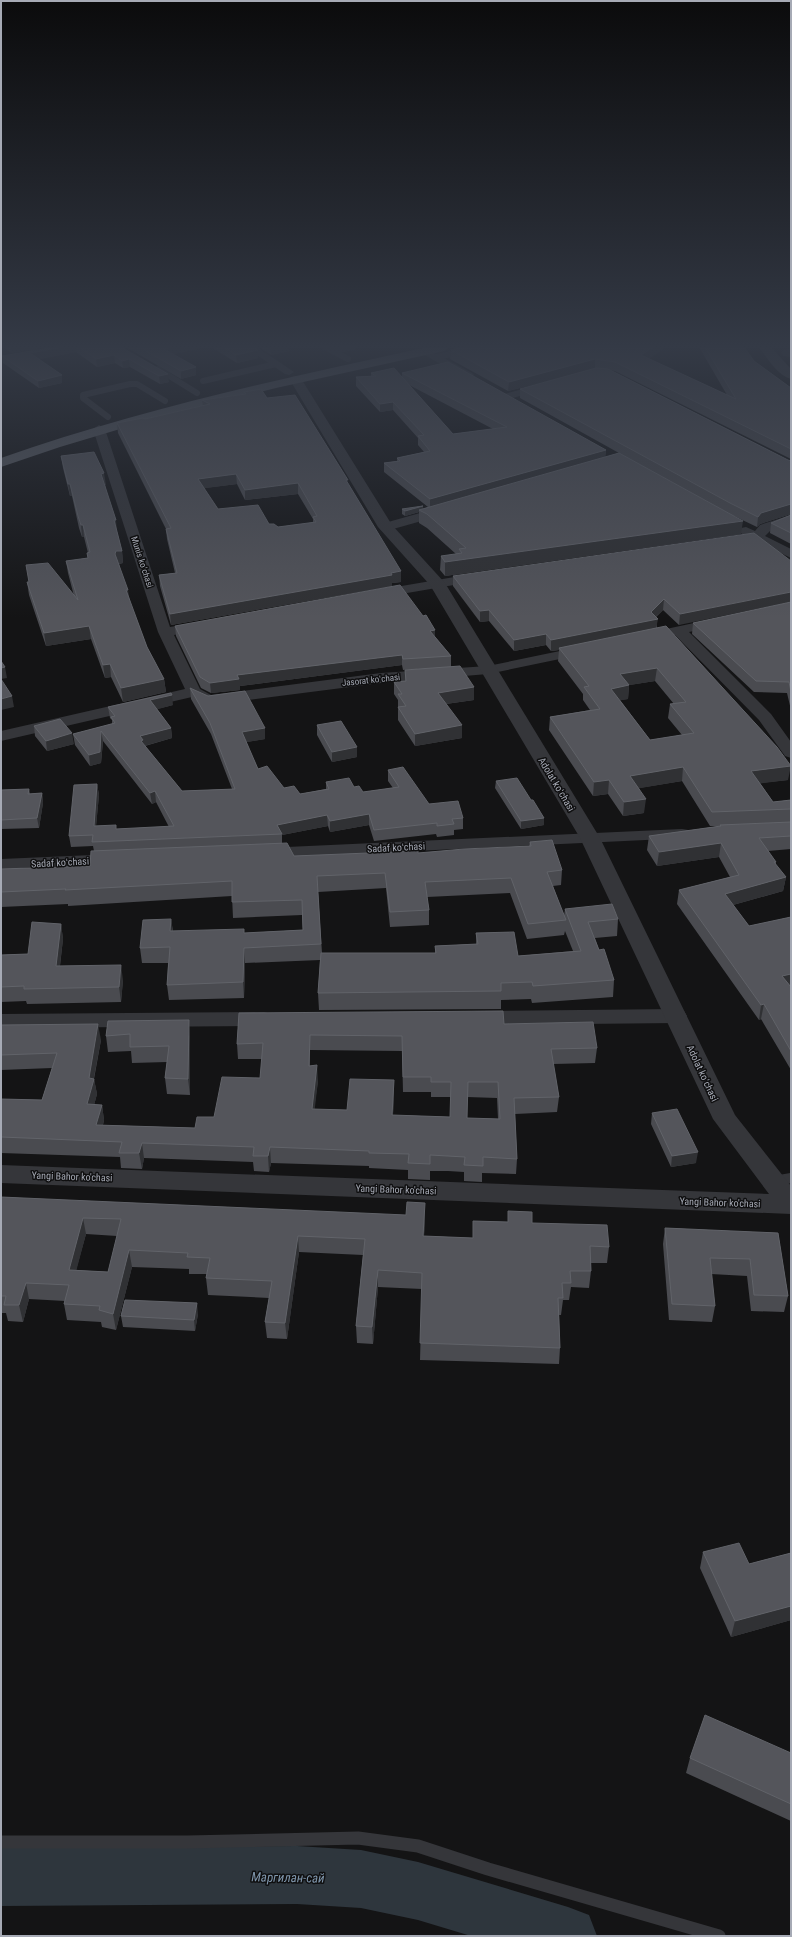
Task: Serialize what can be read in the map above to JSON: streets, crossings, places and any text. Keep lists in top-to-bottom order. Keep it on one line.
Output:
{"streets":{"street":["Munis koʻchasi","Jasorat koʻchasi","Adolat koʻchasi","Sadaf koʻchasi","Yangi Bahor ko'chasi"]},"crossings":[["Munis koʻchasi","Jasorat koʻchasi"],["Jasorat koʻchasi","Adolat koʻchasi"],["Adolat koʻchasi","Sadaf koʻchasi"],["Adolat koʻchasi","Yangi Bahor ko'chasi"]],"water":["Маргилан-сай"]}
